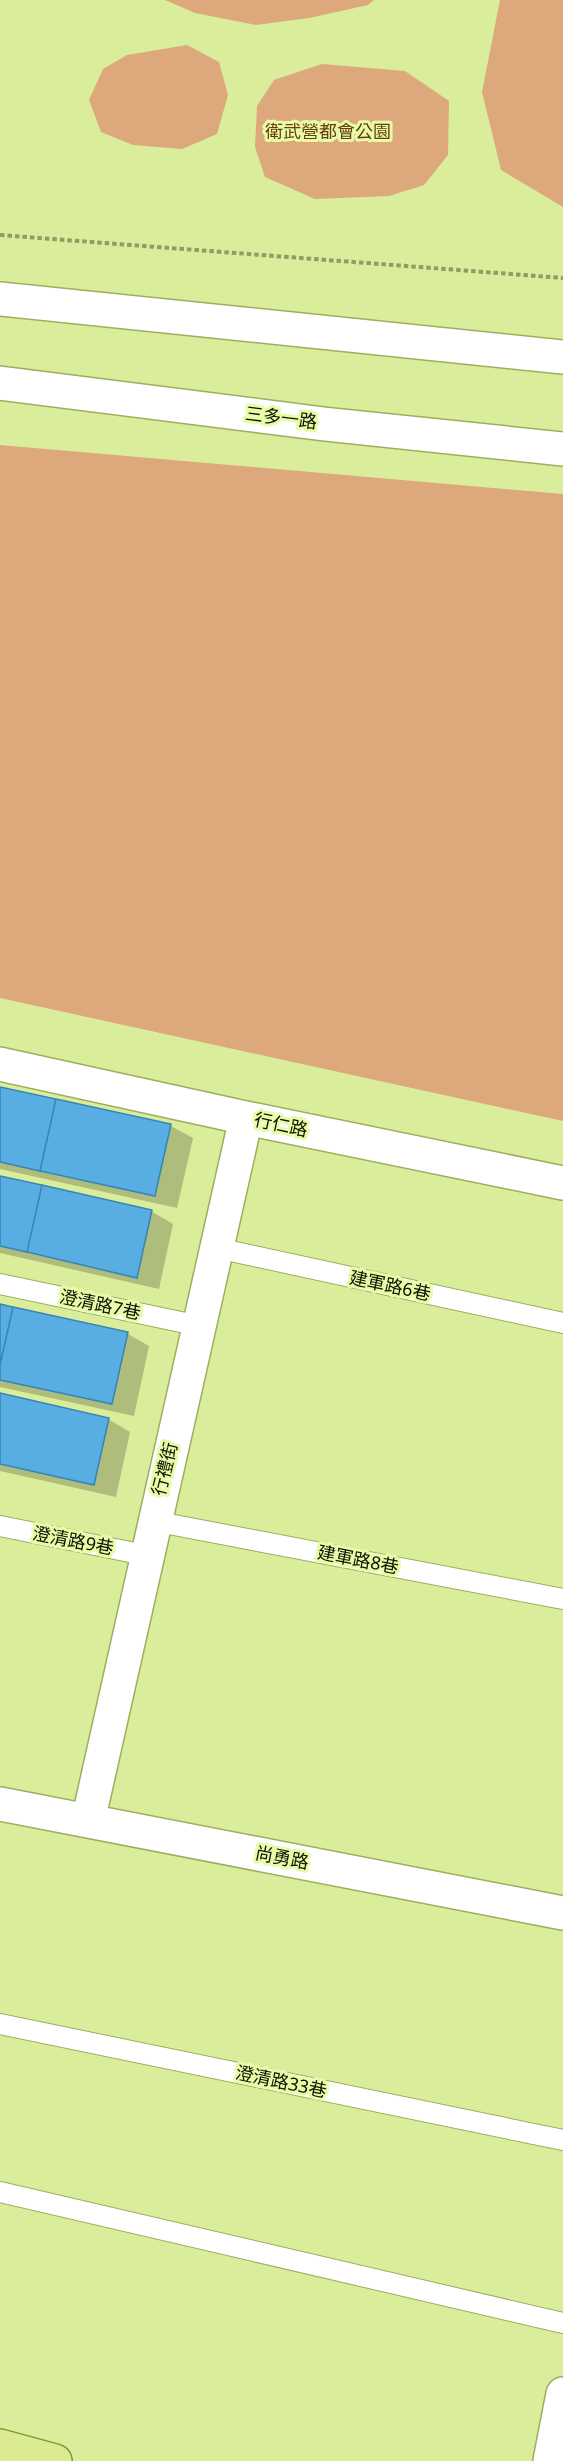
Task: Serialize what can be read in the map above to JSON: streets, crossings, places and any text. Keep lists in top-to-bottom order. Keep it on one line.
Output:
{"streets":{"street":["三多一路","行仁路","行禮街","尚勇路"],"lane":["建軍路6巷","澄清路7巷","澄清路9巷","建軍路8巷","澄清路33巷"]},"crossings":[["行仁路","行禮街"],["建軍路6巷","行禮街"],["澄清路7巷","行禮街"],["行禮街","澄清路9巷"],["行禮街","建軍路8巷"],["行禮街","尚勇路"]],"parks":["衛武營都會公園"]}
